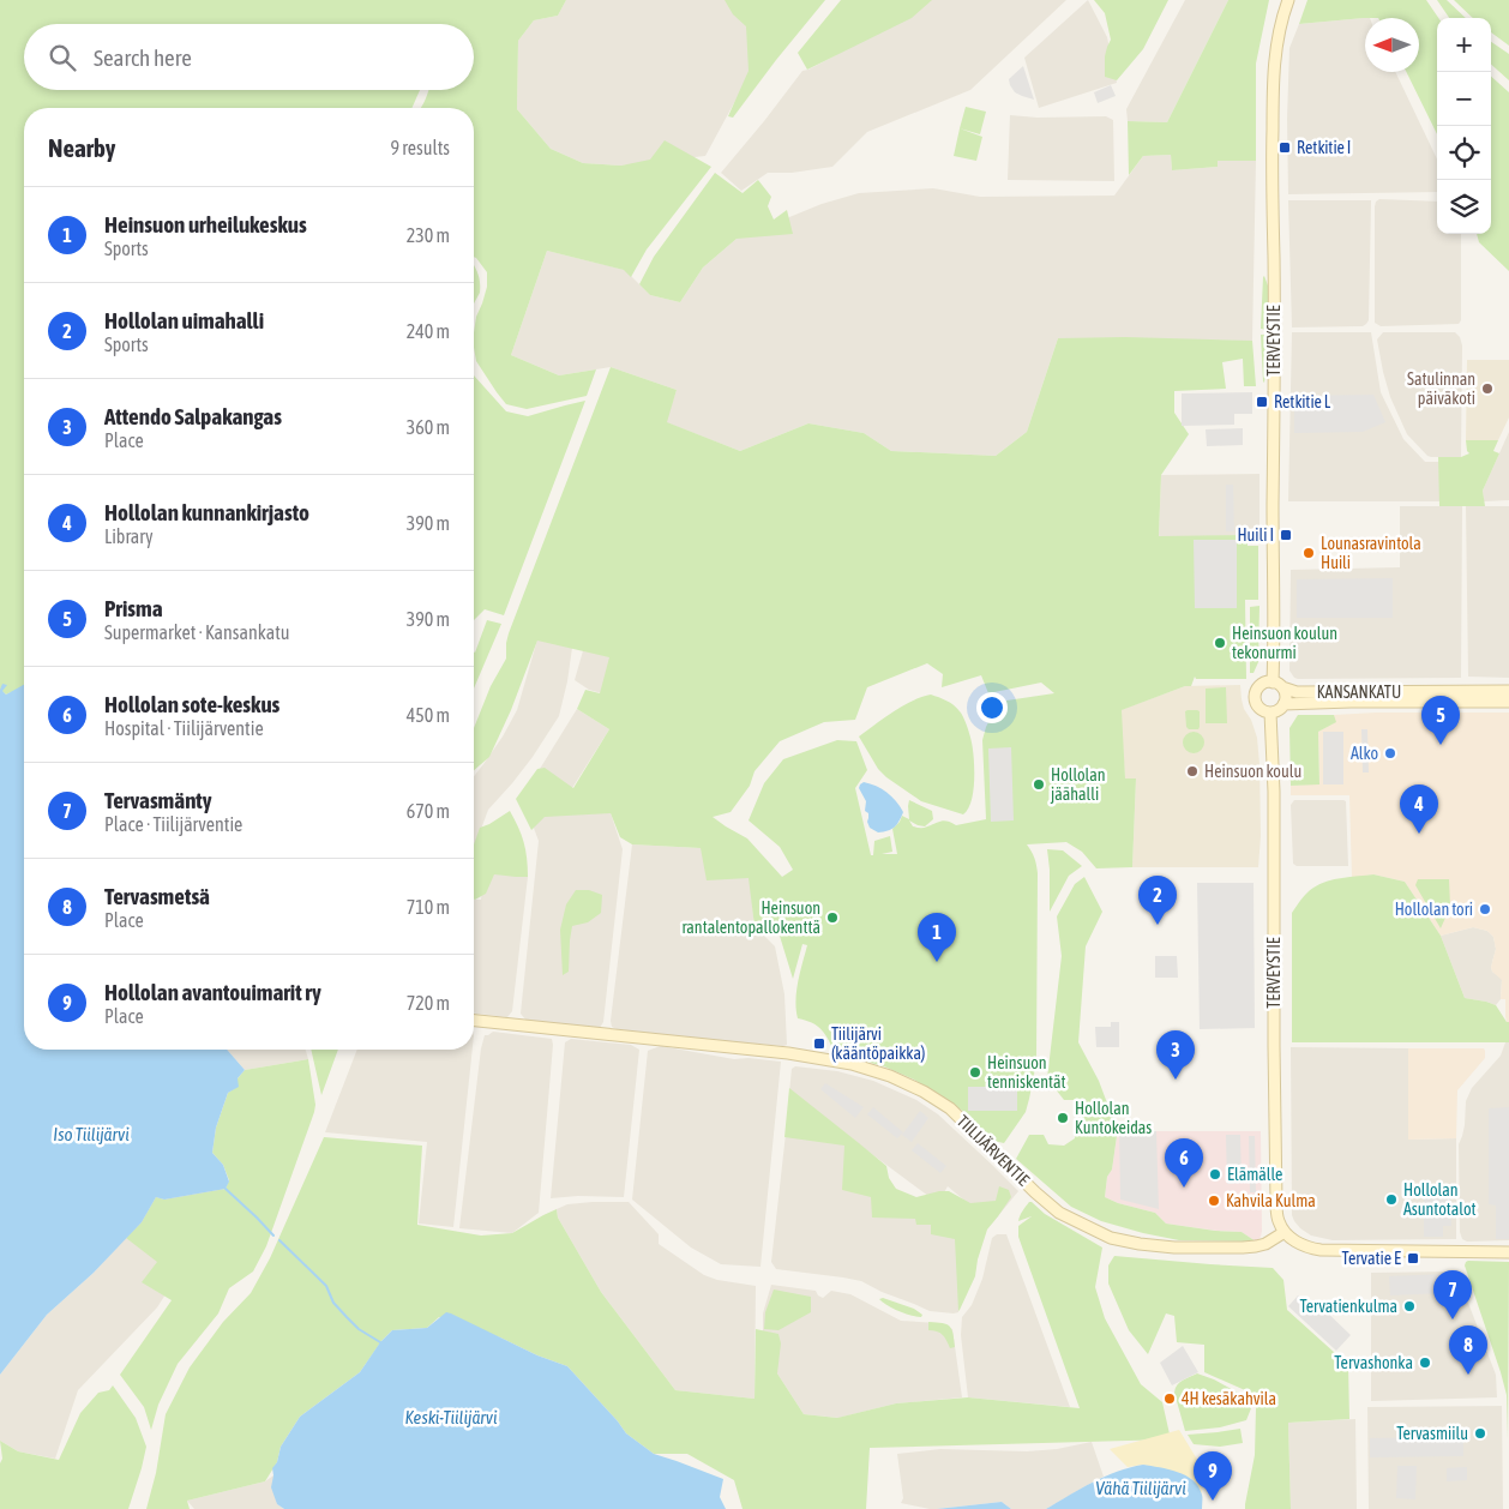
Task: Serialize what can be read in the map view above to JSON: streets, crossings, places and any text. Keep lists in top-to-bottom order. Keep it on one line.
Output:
{"streets":{"main road":["TERVEYSTIE","KANSANKATU","TIILIJÄRVENTIE"]},"crossings":[["TERVEYSTIE","KANSANKATU"],["TERVEYSTIE","TIILIJÄRVENTIE"]],"water":["Iso Tiilijärvi","Keski-Tiilijärvi","Vähä Tiilijärvi"],"places":{"transit":["Retkitie I","Retkitie L","Huili I","Tiilijärvi (kääntöpaikka)","Tervatie E"],"other":["Satulinnan päiväkoti","Lounasravintola Huili","Heinsuon koulun tekonurmi","Alko","Heinsuon koulu","Hollolan jäähalli","Hollolan tori","Heinsuon rantalentopallokenttä","Heinsuon tenniskentät","Hollolan Kuntokeidas","Elämälle","Hollolan Asuntotalot","Kahvila Kulma","Tervatienkulma","Tervashonka","4H kesäkahvila","Tervasmiilu"]},"north":"left","page":{"map_buttons":["+","−"],"search":"Search here","heading":["Nearby","9 results"],"list":[{"mark":"1","name":"Heinsuon urheilukeskus","note":"Sports","value":"230 m"},{"mark":"2","name":"Hollolan uimahalli","note":"Sports","value":"240 m"},{"mark":"3","name":"Attendo Salpakangas","note":"Place","value":"360 m"},{"mark":"4","name":"Hollolan kunnankirjasto","note":"Library","value":"390 m"},{"mark":"5","name":"Prisma","note":"Supermarket · Kansankatu","value":"390 m"},{"mark":"6","name":"Hollolan sote-keskus","note":"Hospital · Tiilijärventie","value":"450 m"},{"mark":"7","name":"Tervasmänty","note":"Place · Tiilijärventie","value":"670 m"},{"mark":"8","name":"Tervasmetsä","note":"Place","value":"710 m"},{"mark":"9","name":"Hollolan avantouimarit ry","note":"Place","value":"720 m"}],"pins":["5","4","2","1","3","6","7","8","9"]}}
